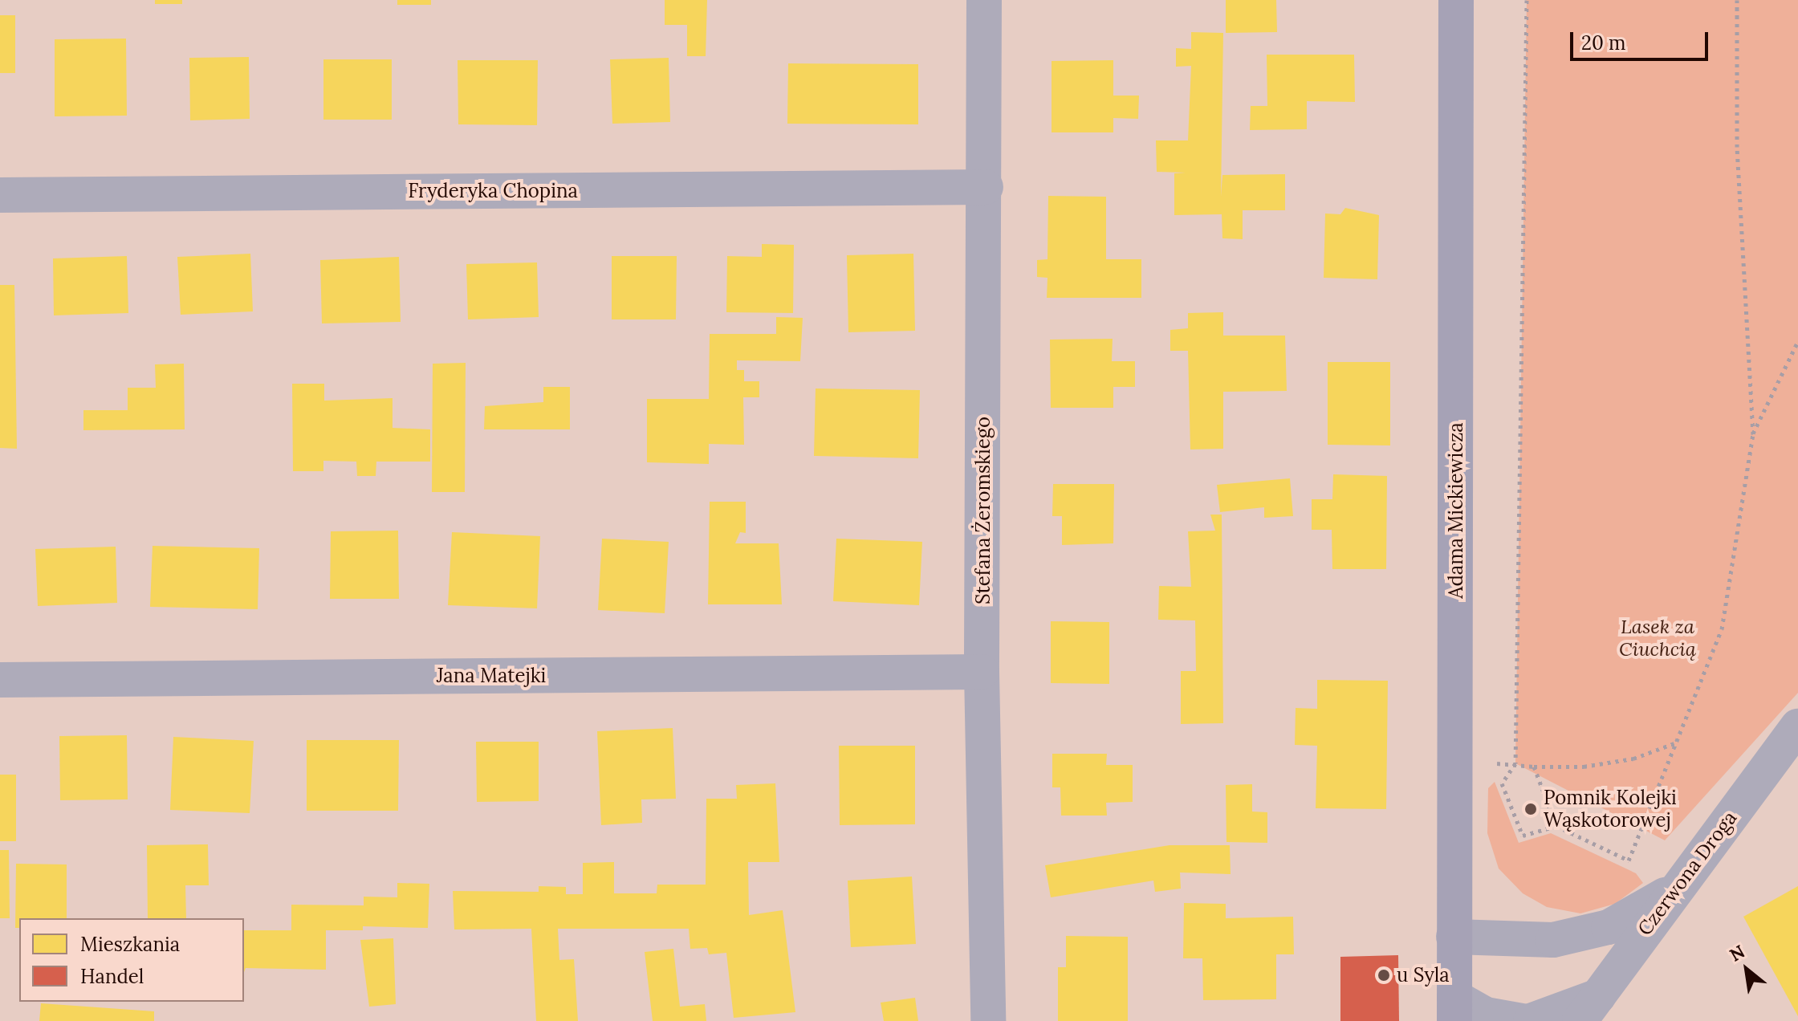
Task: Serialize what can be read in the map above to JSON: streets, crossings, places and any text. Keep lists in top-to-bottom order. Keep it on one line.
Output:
{"streets":{"main road":["Adama Mickiewicza"],"street":["Fryderyka Chopina","Stefana Żeromskiego","Jana Matejki","Czerwona Droga"]},"crossings":[["Fryderyka Chopina","Stefana Żeromskiego"],["Stefana Żeromskiego","Jana Matejki"]],"parks":["Lasek za Ciuchcią"],"places":["Pomnik Kolejki Wąskotorowej","u Syla"],"legend":["Mieszkania","Handel"],"scale_bar":"20 m","north":"top left"}
